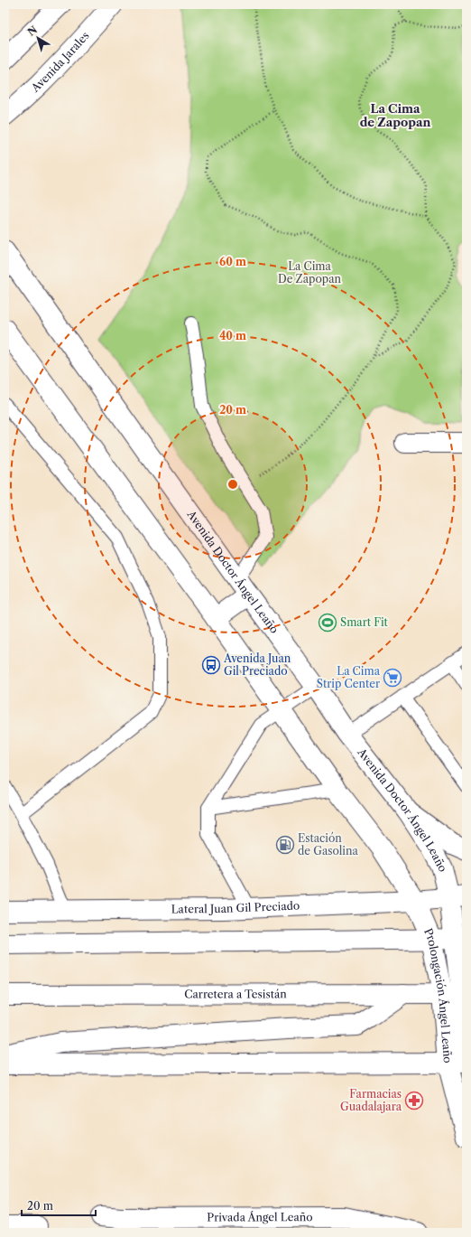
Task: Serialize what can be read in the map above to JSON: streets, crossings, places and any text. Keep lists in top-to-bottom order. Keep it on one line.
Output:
{"streets":{"street":["Avenida Jarales","Avenida Doctor Ángel Leaño","Lateral Juan Gil Preciado","Carretera a Tesistán","Prolongación Ángel Leaño","Privada Ángel Leaño"]},"crossings":[["Avenida Doctor Ángel Leaño","Lateral Juan Gil Preciado"],["Avenida Doctor Ángel Leaño","Prolongación Ángel Leaño"],["Lateral Juan Gil Preciado","Prolongación Ángel Leaño"],["Carretera a Tesistán","Prolongación Ángel Leaño"]],"districts":["La Cima de Zapopan"],"parks":["La Cima De Zapopan"],"places":{"sports":["Smart Fit"],"bus stop":["Avenida Juan Gil Preciado"],"supermarket":["La Cima Strip Center"],"fuel station":["Estación de Gasolina"],"pharmacy":["Farmacias Guadalajara"]},"scale_bar":"20 m","north":"top left","rings":["60 m","40 m","20 m"]}
